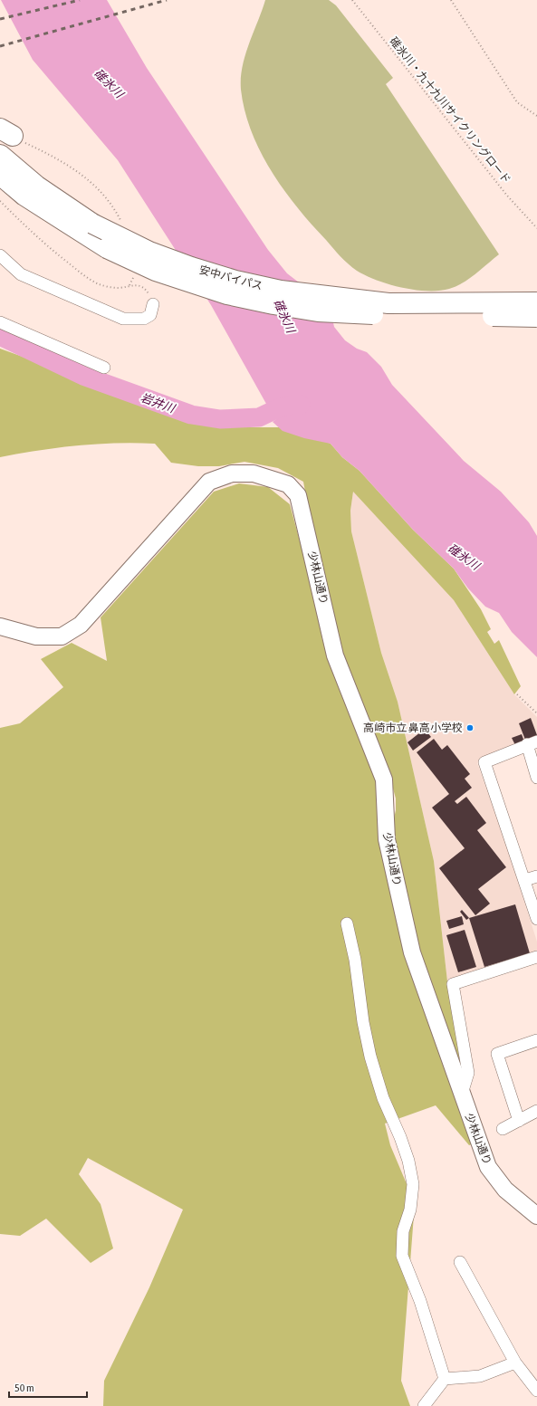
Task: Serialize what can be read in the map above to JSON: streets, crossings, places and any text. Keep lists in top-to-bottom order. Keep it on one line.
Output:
{"streets":{"highway":["安中バイパス"],"street":["少林山通り"],"path":["碓氷川・九十九川サイクリングロード"]},"water":["碓氷川","岩井川"],"places":["高崎市立 鼻高小学校"],"scale_bar":"50 m"}
